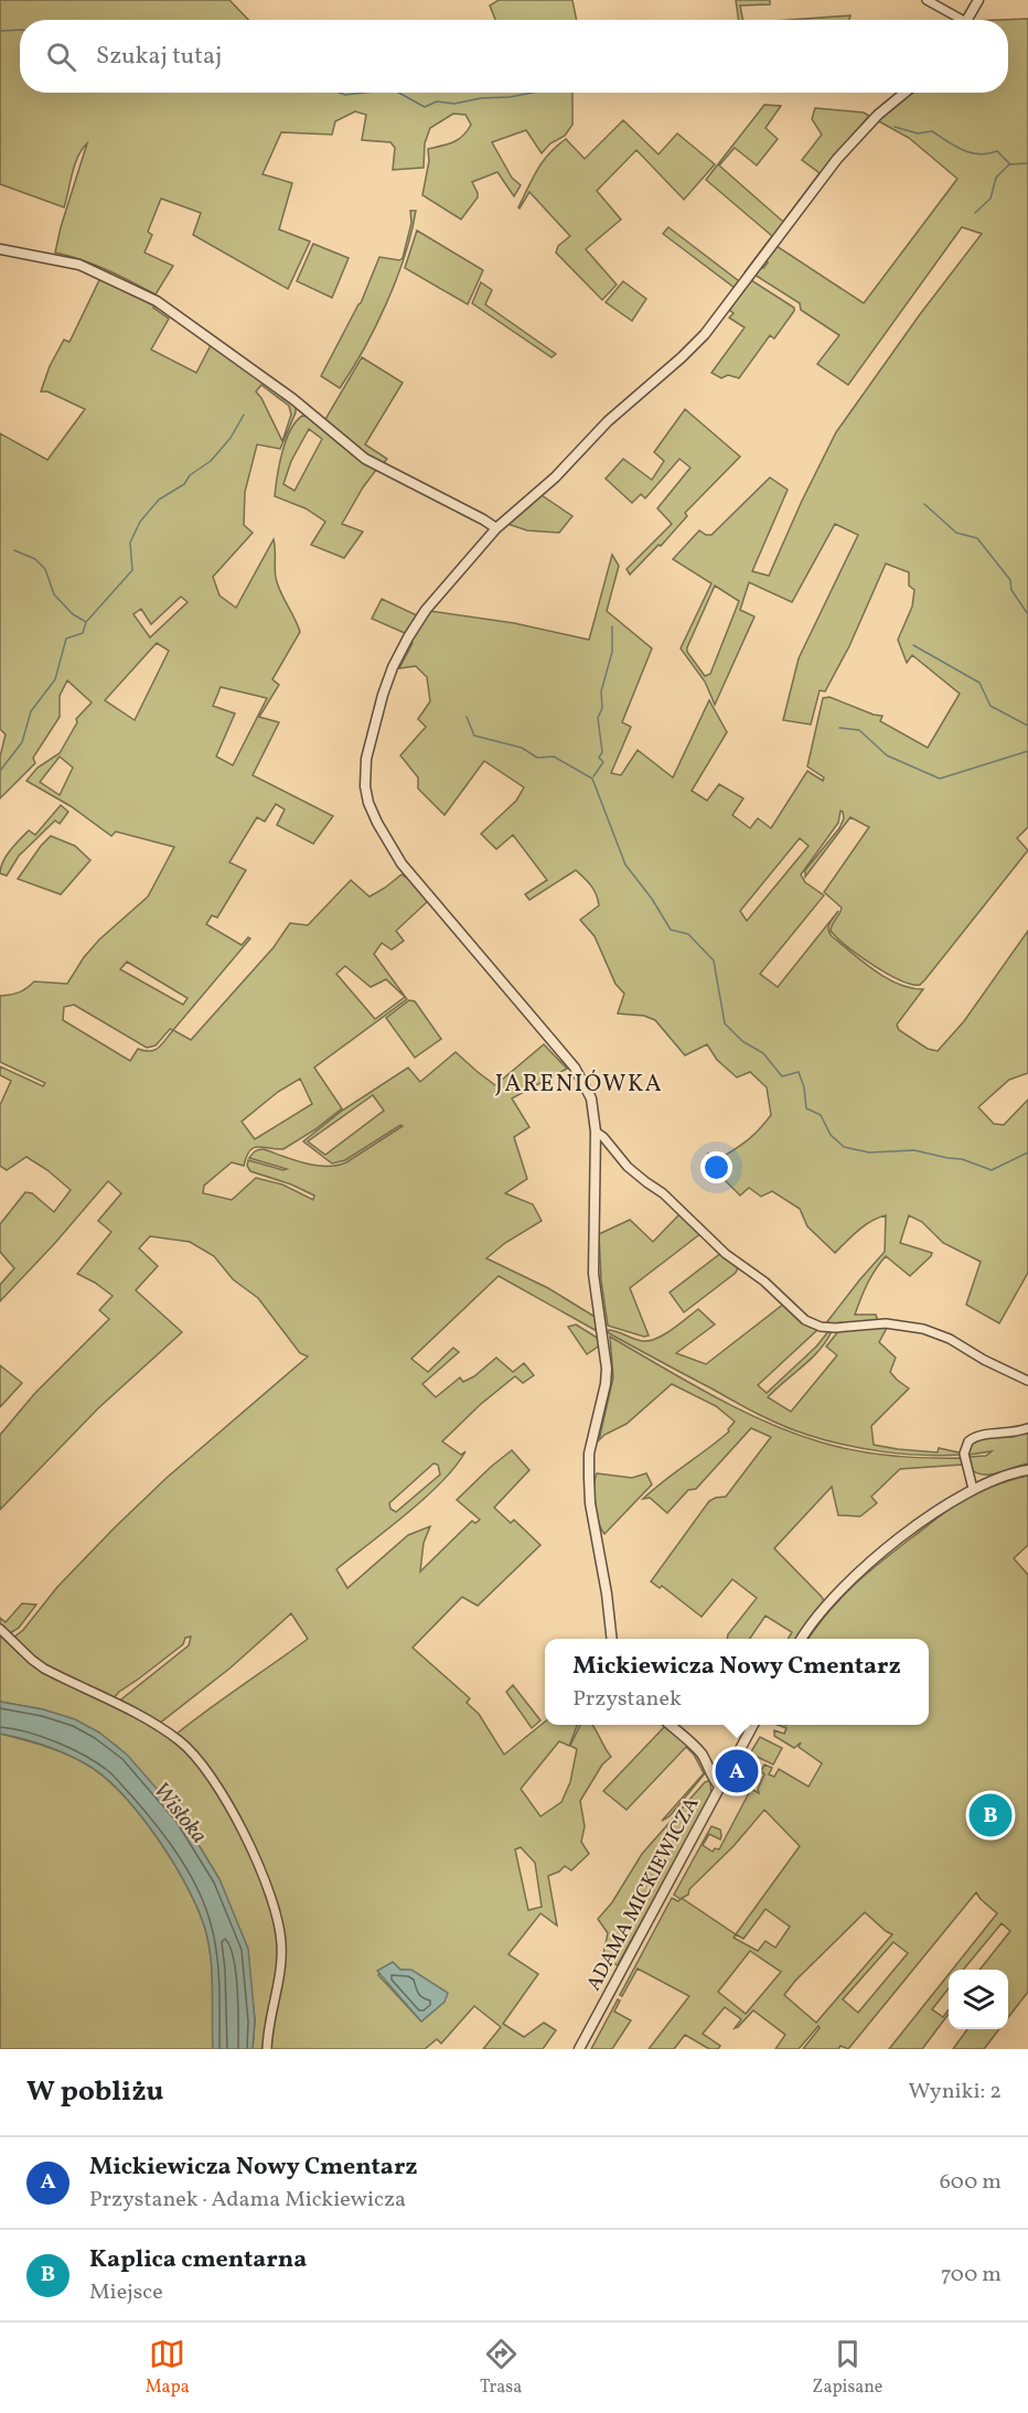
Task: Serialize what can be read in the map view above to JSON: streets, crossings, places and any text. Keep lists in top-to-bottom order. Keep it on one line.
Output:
{"streets":{"street":["ADAMA MICKIEWICZA"]},"districts":["JARENIÓWKA"],"water":["Wisłoka"],"page":{"search":"Szukaj tutaj","popup":["Mickiewicza Nowy Cmentarz","Przystanek"],"pins":["A","B"],"heading":["W pobliżu","Wyniki: 2"],"list":[{"mark":"A","name":"Mickiewicza Nowy Cmentarz","note":"Przystanek · Adama Mickiewicza","value":"600 m"},{"mark":"B","name":"Kaplica cmentarna","note":"Miejsce","value":"700 m"}],"nav":["Mapa","Trasa","Zapisane"]}}
